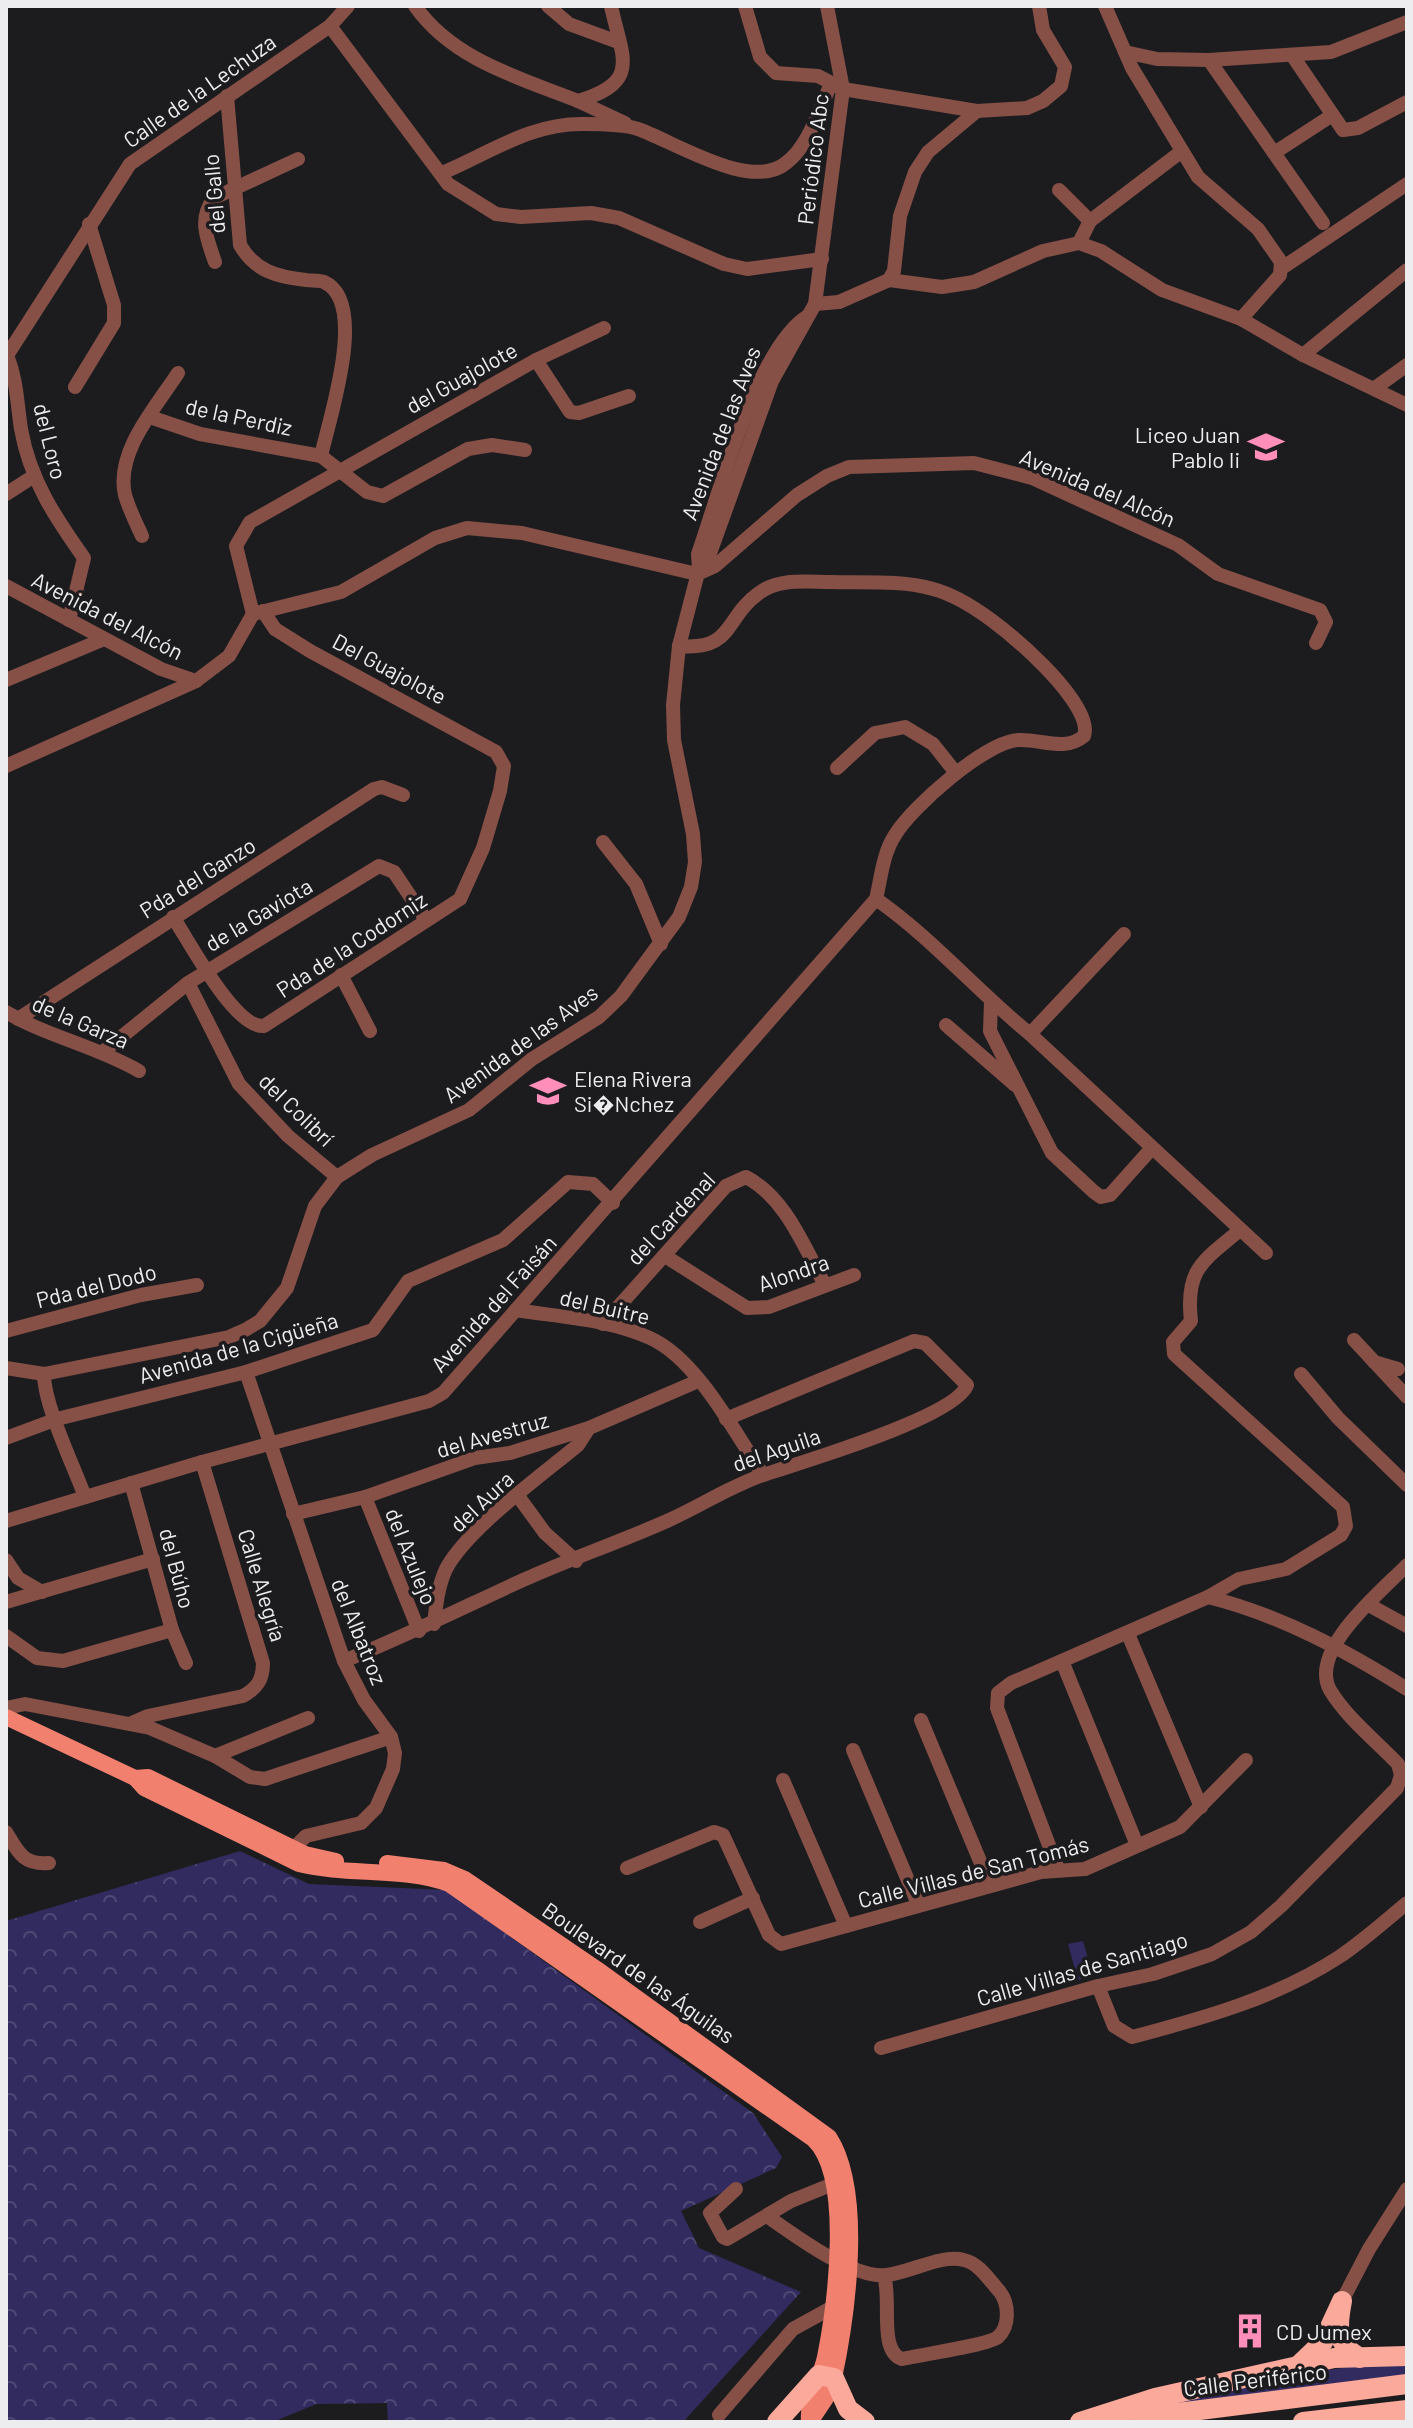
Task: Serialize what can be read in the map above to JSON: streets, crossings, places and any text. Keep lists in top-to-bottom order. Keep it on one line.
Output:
{"streets":{"highway":["Calle Periférico"],"main road":["Boulevard de las Águilas"],"street":["Calle de la Lechuza","Periódico Abc","del Gallo","del Guajolote","de la Perdiz","Avenida de las Aves","del Loro","Avenida del Alcón","Del Guajolote","Pda del Ganzo","de la Gaviota","Pda de la Codorniz","de la Garza","del Colibrí","del Cardenal","Alondra","Pda del Dodo","Avenida del Faisán","del Buitre","Avenida de la Cigüeña","del Avestruz","del Aguila","del Aura","del Azulejo","del Búho","Calle Alegría","del Albatroz","Calle Villas de San Tomás","Calle Villas de Santiago"]},"crossings":[["Calle de la Lechuza","del Gallo"],["Calle de la Lechuza","del Loro"],["Periódico Abc","Avenida de las Aves"],["del Gallo","de la Perdiz"],["Avenida de las Aves","Avenida del Alcón"],["Avenida de las Aves","del Colibrí"],["del Loro","Avenida del Alcón"],["Avenida del Alcón","Del Guajolote"],["Del Guajolote","Pda de la Codorniz"],["Pda del Ganzo","Pda de la Codorniz"],["Pda del Ganzo","de la Garza"],["de la Gaviota","Pda de la Codorniz"],["de la Gaviota","de la Garza"],["de la Gaviota","del Colibrí"],["del Cardenal","Alondra"],["del Cardenal","del Buitre"],["Avenida del Faisán","del Buitre"],["Avenida del Faisán","Avenida de la Cigüeña"],["Avenida del Faisán","del Búho"],["Avenida del Faisán","Calle Alegría"],["Avenida del Faisán","del Albatroz"],["del Buitre","del Avestruz"],["del Buitre","del Aguila"],["Avenida de la Cigüeña","del Albatroz"],["del Avestruz","del Aura"],["del Avestruz","del Azulejo"],["del Avestruz","del Albatroz"],["del Aguila","del Aura"],["del Aguila","del Azulejo"],["del Aguila","del Albatroz"]],"places":{"school or university":["Liceo Juan Pablo Ii","Elena Rivera Si�Nchez"],"building":["CD Jumex"]}}
